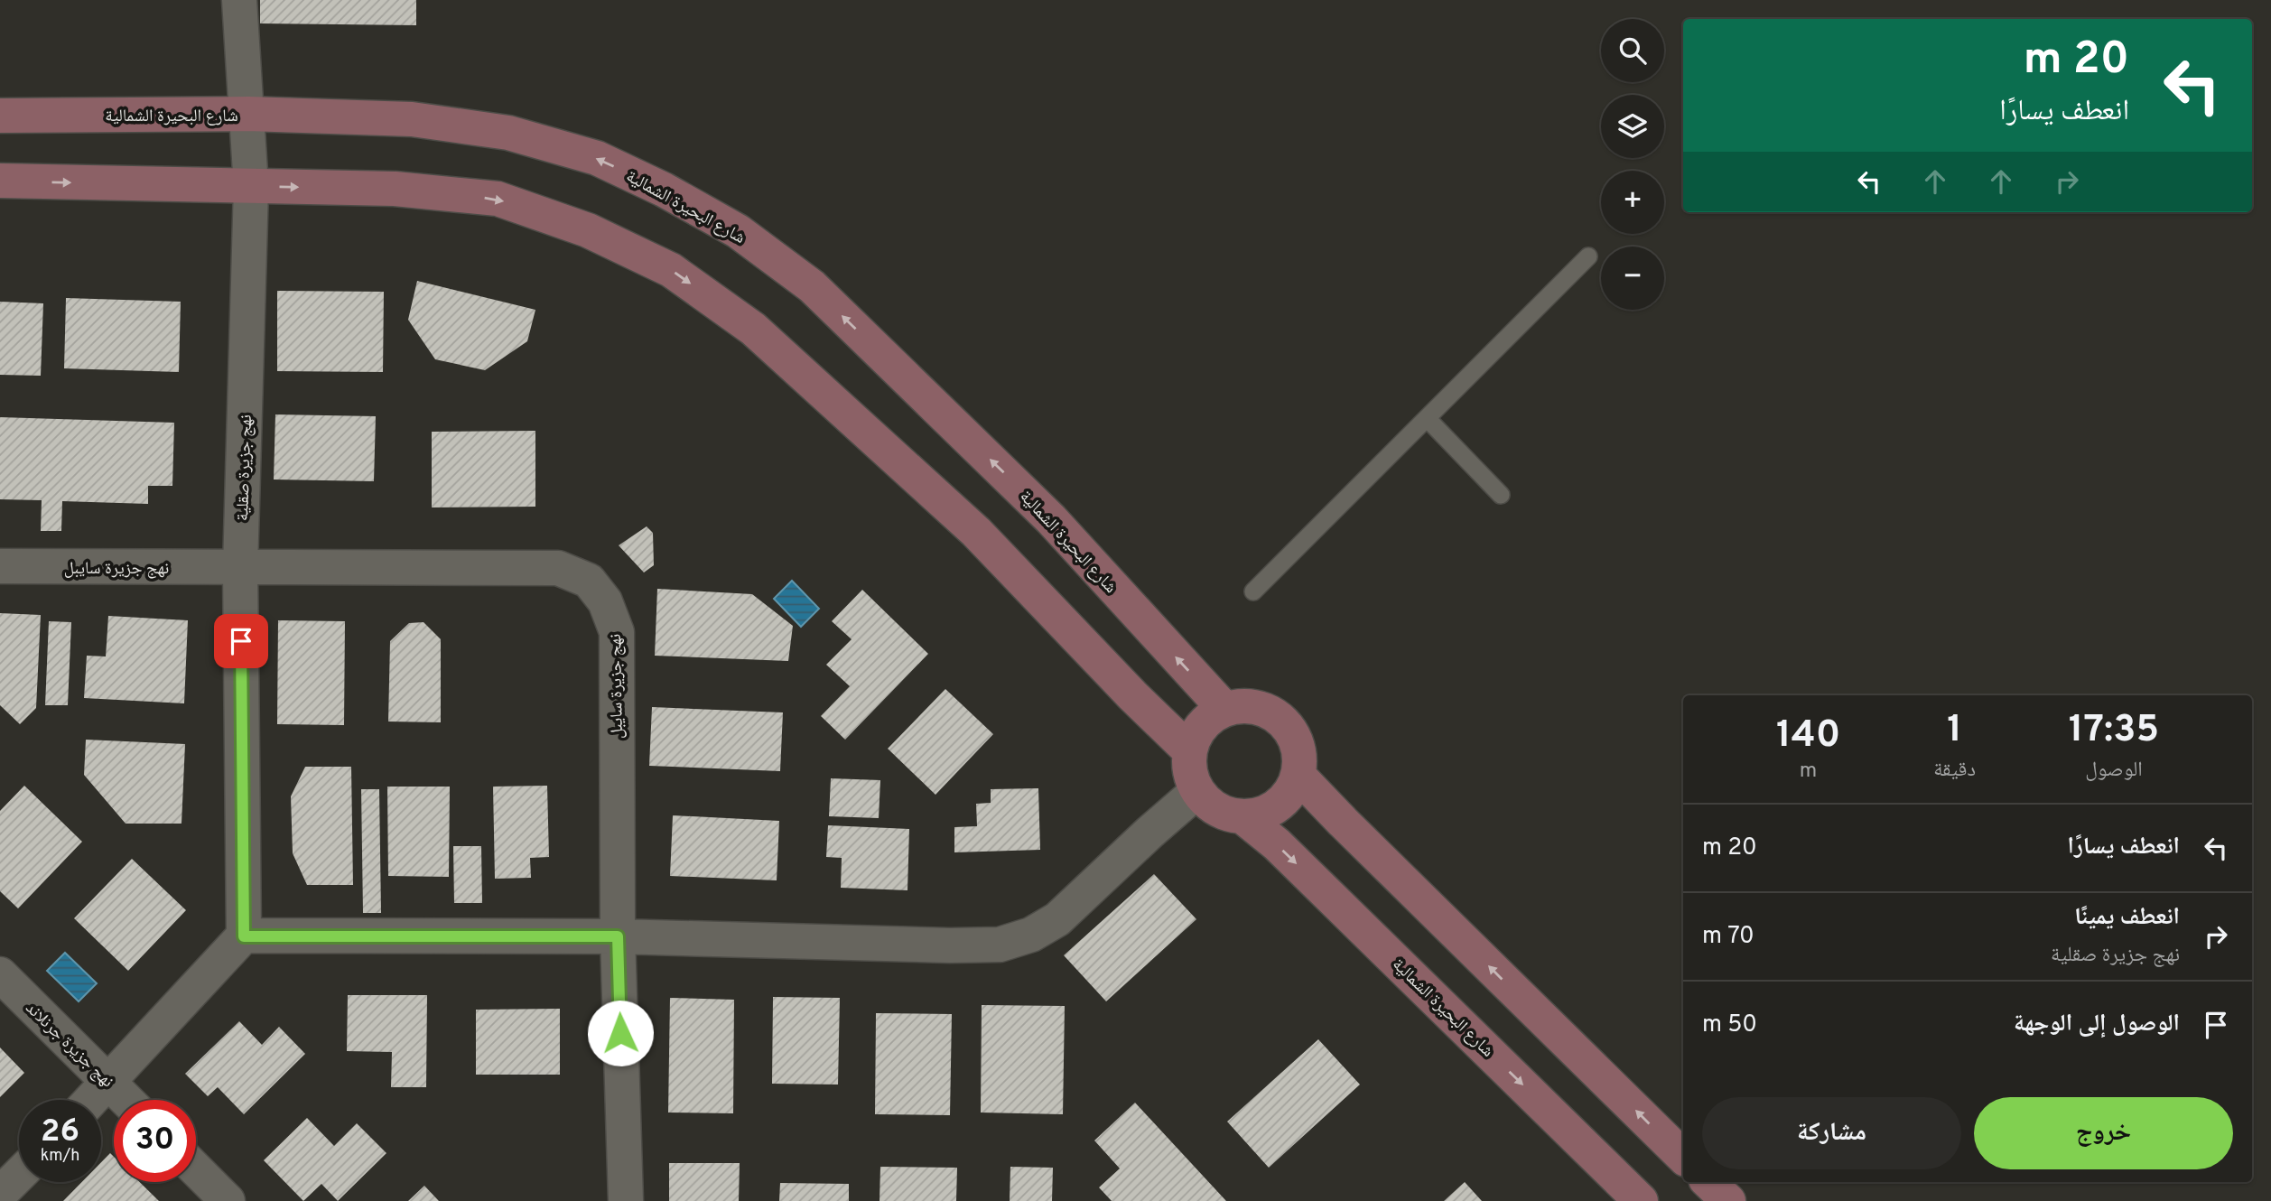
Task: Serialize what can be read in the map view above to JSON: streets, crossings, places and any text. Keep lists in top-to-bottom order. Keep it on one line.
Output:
{"streets":{"main road":["شارع البحيرة الشمالية"],"street":["نهج جزيرة صقلية","نهج جزيرة سايبل","نهج جزيرة جرنلاند"]},"crossings":[["شارع البحيرة الشمالية","نهج جزيرة صقلية"],["نهج جزيرة صقلية","نهج جزيرة سايبل"]],"page":{"map_buttons":["+","−"],"turn":["20 m","انعطف يسارًا"],"eta":["17:35","الوصول","1","دقيقة","140","m"],"list":[{"name":"انعطف يسارًا","value":"20 m"},{"name":"انعطف يمينًا","note":"نهج جزيرة صقلية","value":"70 m"},{"name":"الوصول إلى الوجهة","value":"50 m"}],"buttons":["خروج","مشاركة"],"speed":"26 km/h","limit":"30"}}
